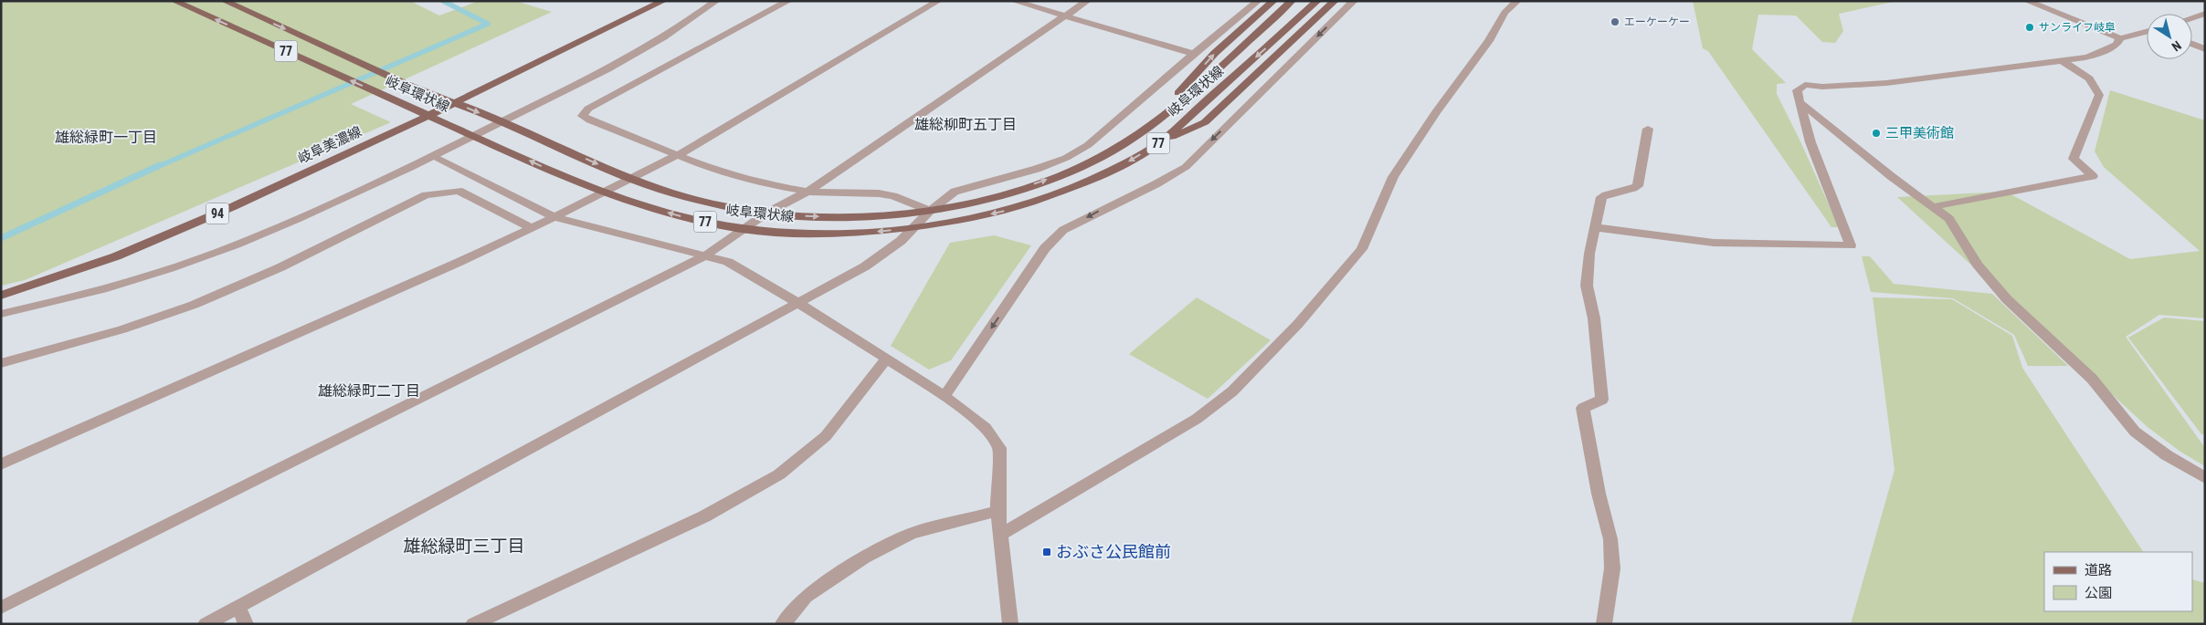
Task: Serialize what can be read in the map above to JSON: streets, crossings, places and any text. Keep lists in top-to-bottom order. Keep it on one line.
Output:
{"streets":{"main road":["77","岐阜環状線","岐阜美濃線","94"]},"crossings":[["77","岐阜環状線"],["岐阜環状線","岐阜美濃線"]],"districts":["雄総柳町五丁目","雄総緑町一丁目","雄総緑町二丁目","雄総緑町三丁目"],"places":{"other":["エーケーケー","サンライフ岐阜","三甲美術館"],"transit":["おぶさ公民館前"]},"legend":["道路","公園"],"north":"bottom right"}
